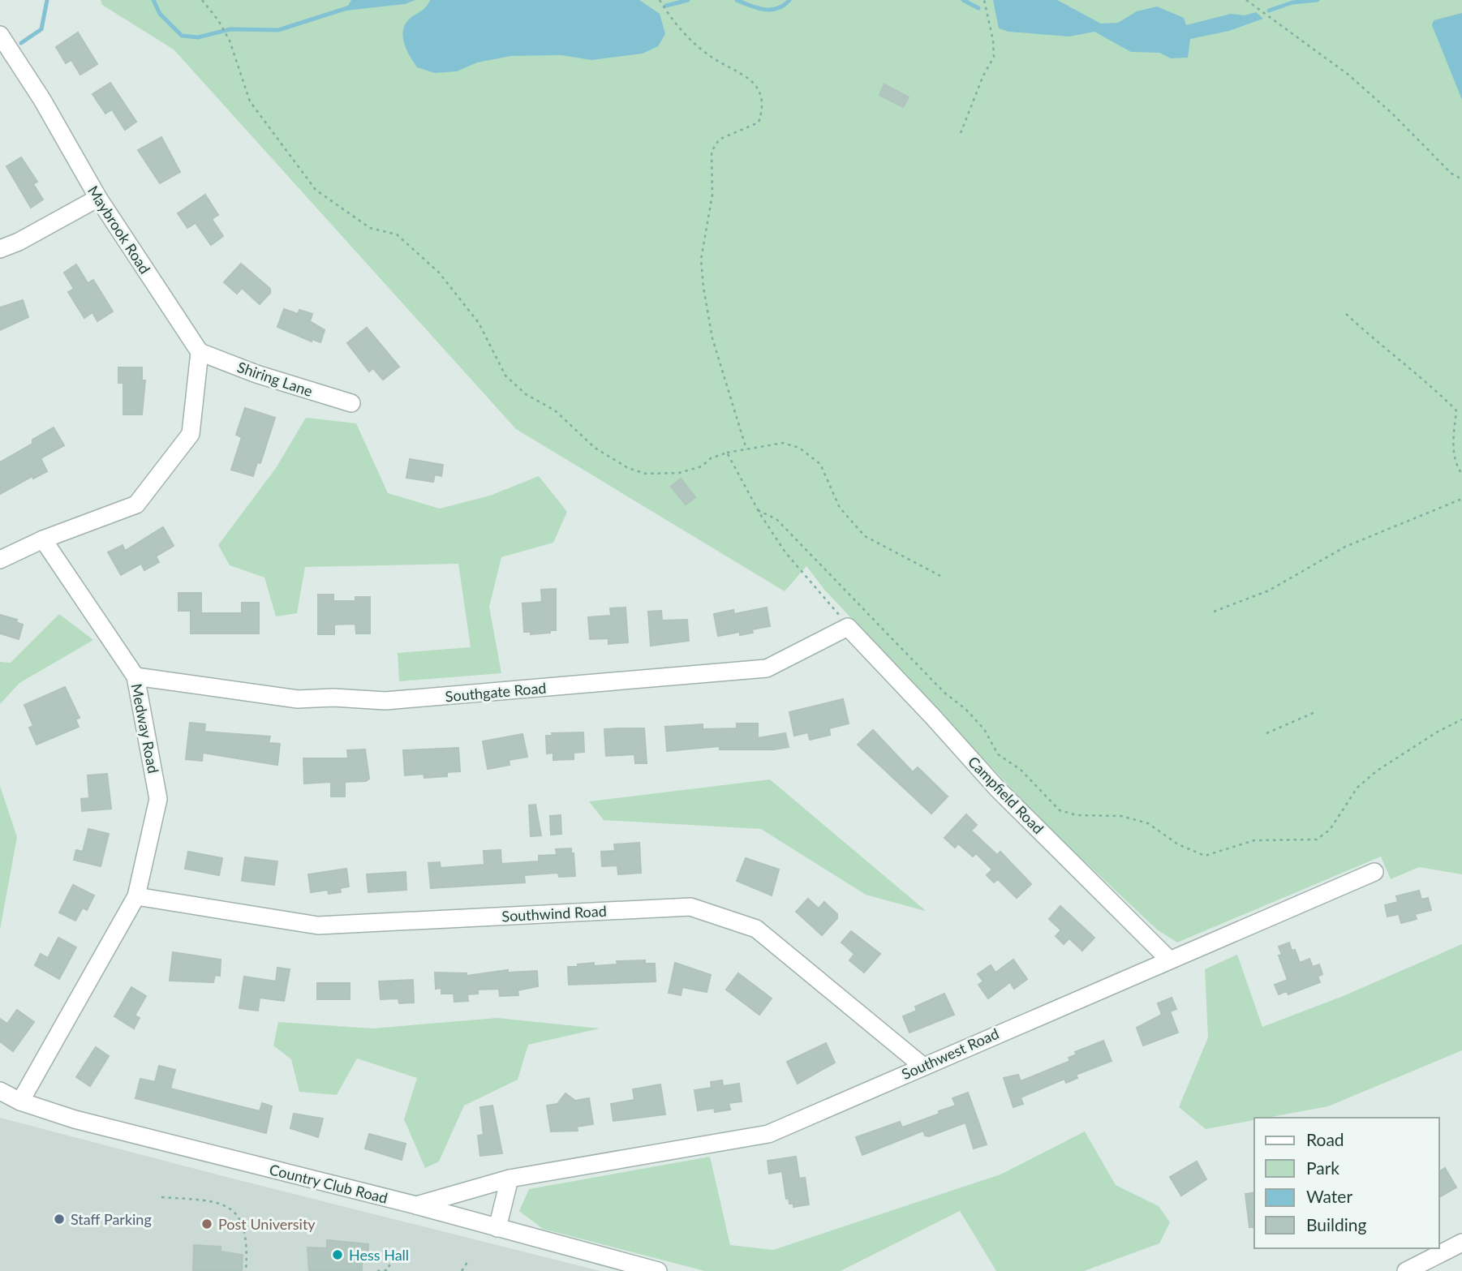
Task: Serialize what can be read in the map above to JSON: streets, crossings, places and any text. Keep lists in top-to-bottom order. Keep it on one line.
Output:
{"streets":{"street":["Maybrook Road","Shiring Lane","Southgate Road","Medway Road","Campfield Road","Southwind Road","Southwest Road","Country Club Road"]},"crossings":[["Maybrook Road","Shiring Lane"],["Southgate Road","Medway Road"],["Southgate Road","Campfield Road"],["Medway Road","Southwind Road"],["Medway Road","Country Club Road"],["Campfield Road","Southwest Road"],["Southwind Road","Southwest Road"],["Southwest Road","Country Club Road"]],"places":["Staff Parking","Post University","Hess Hall"],"legend":["Road","Park","Water","Building"]}
